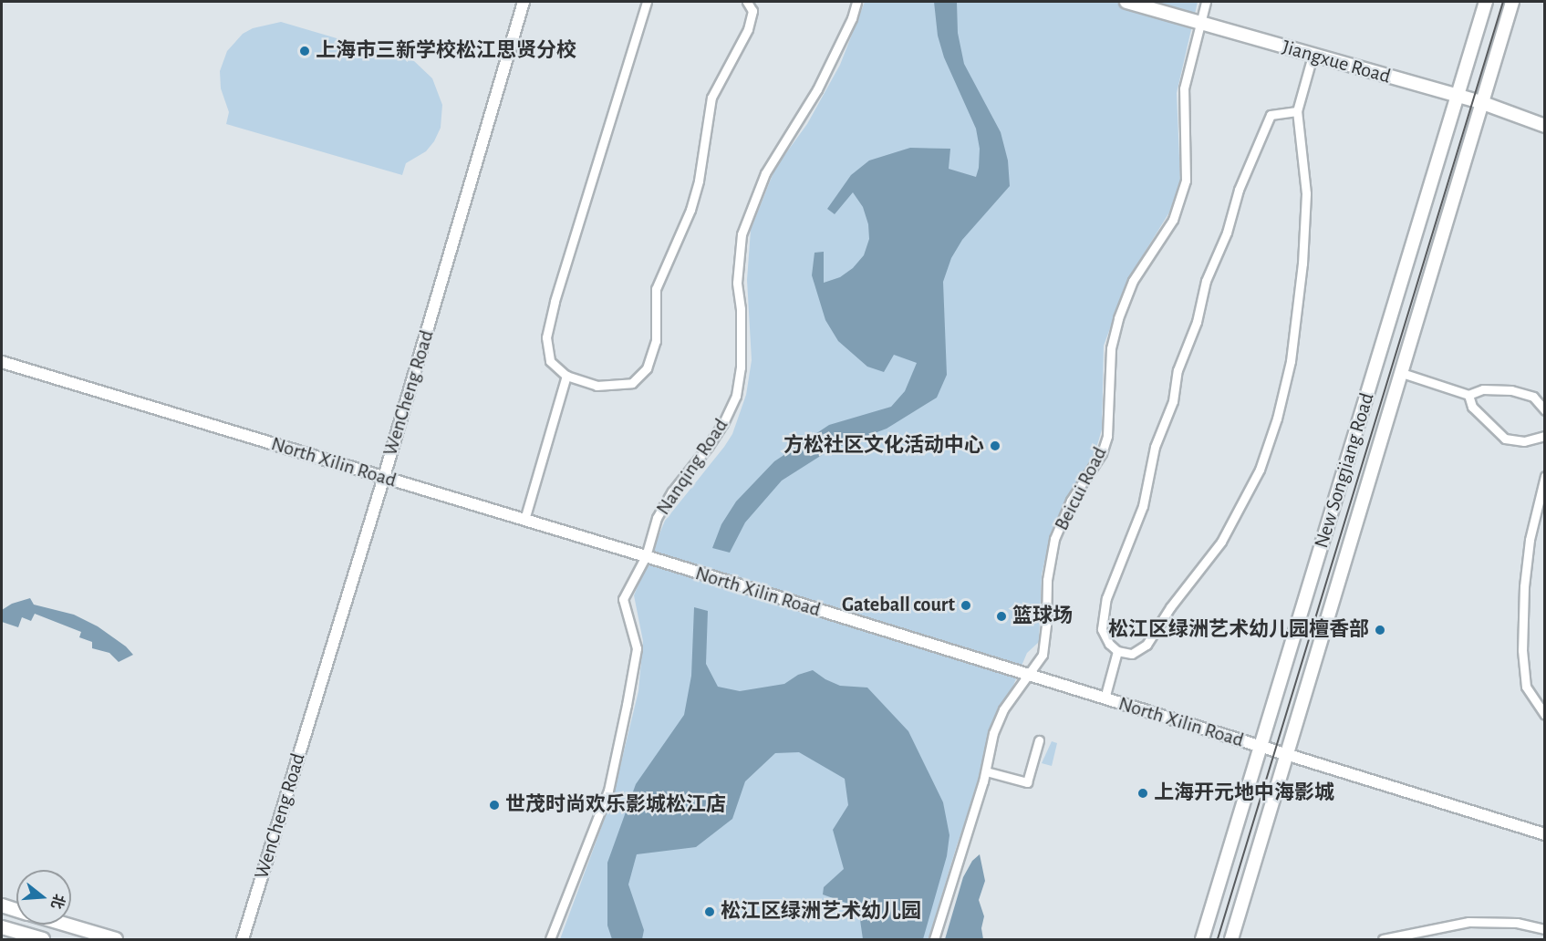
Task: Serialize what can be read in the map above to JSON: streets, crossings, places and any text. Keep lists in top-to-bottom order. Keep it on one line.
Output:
{"streets":{"main road":["Jiangxue Road","New Songjiang Road"],"street":["WenCheng Road","North Xilin Road","Nanqing Road","Beicui Road"]},"crossings":[["Jiangxue Road","New Songjiang Road"],["Jiangxue Road","Beicui Road"],["WenCheng Road","North Xilin Road"],["North Xilin Road","Nanqing Road"],["North Xilin Road","New Songjiang Road"],["North Xilin Road","Beicui Road"]],"places":["上海市三新学校松江思贤分校","方松社区文化活动中心","Gateball court","篮球场","松江区绿洲艺术幼儿园檀香部","上海开元地中海影城","世茂时尚欢乐影城松江店","松江区绿洲艺术幼儿园"],"north":"right"}
